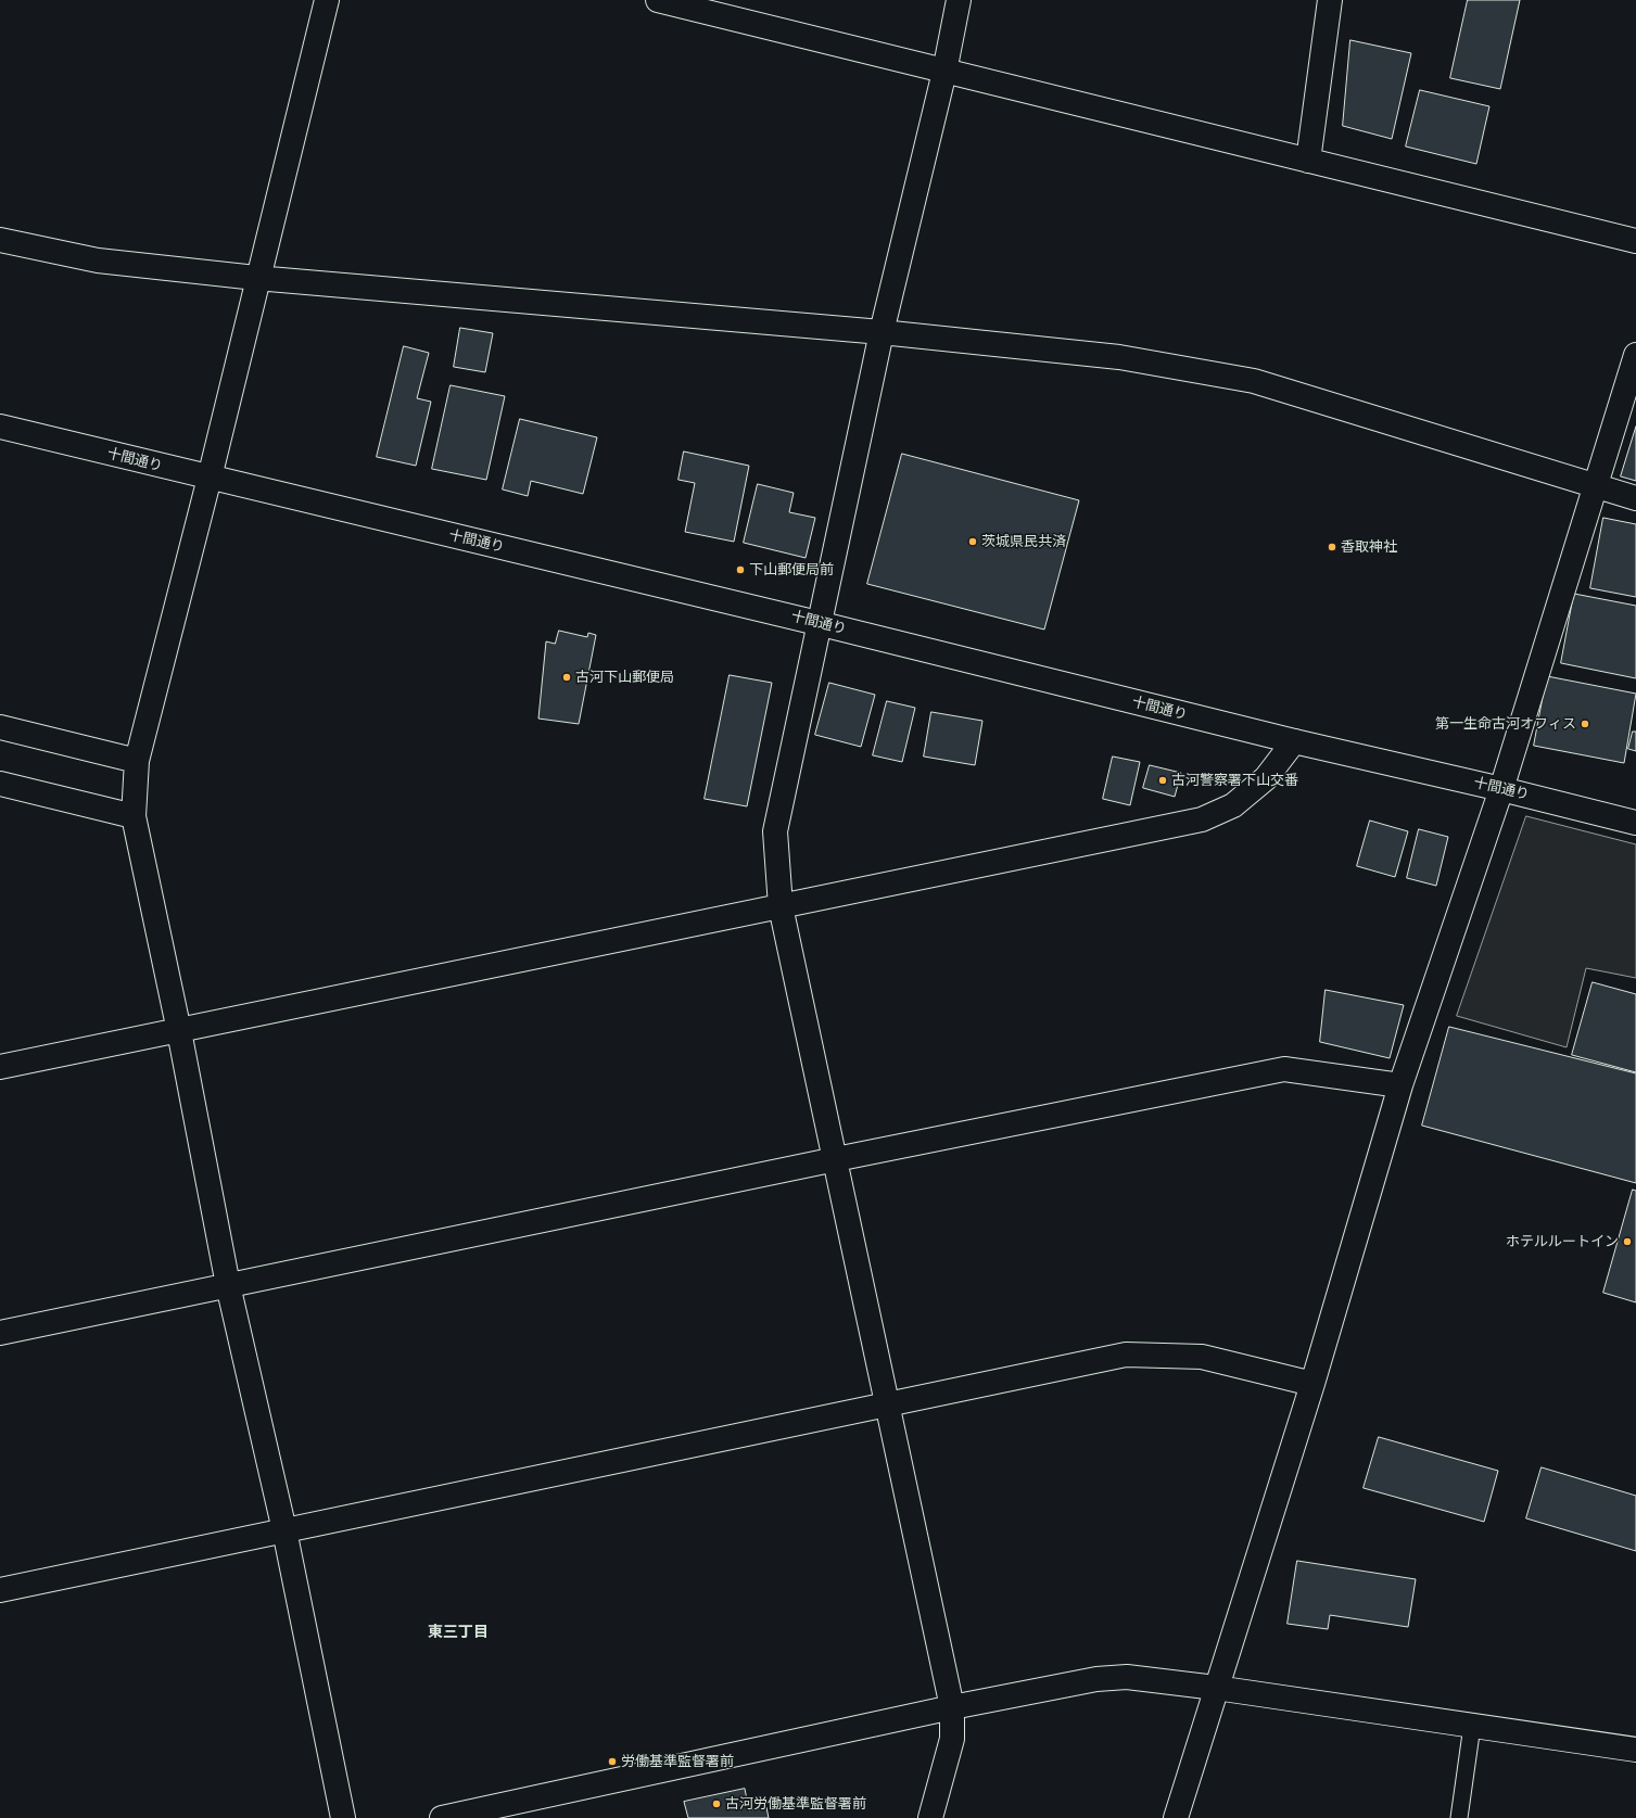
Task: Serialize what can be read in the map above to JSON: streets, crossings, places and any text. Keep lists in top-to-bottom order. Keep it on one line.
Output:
{"streets":{"street":["十間通り"]},"districts":["東三丁目"],"places":["茨城県民共済","香取神社","下山郵便局前","古河下山郵便局","第一生命古河オフィス","古河警察署下山交番","ホテルルートイン","労働基準監督署前","古河労働基準監督署前"]}
